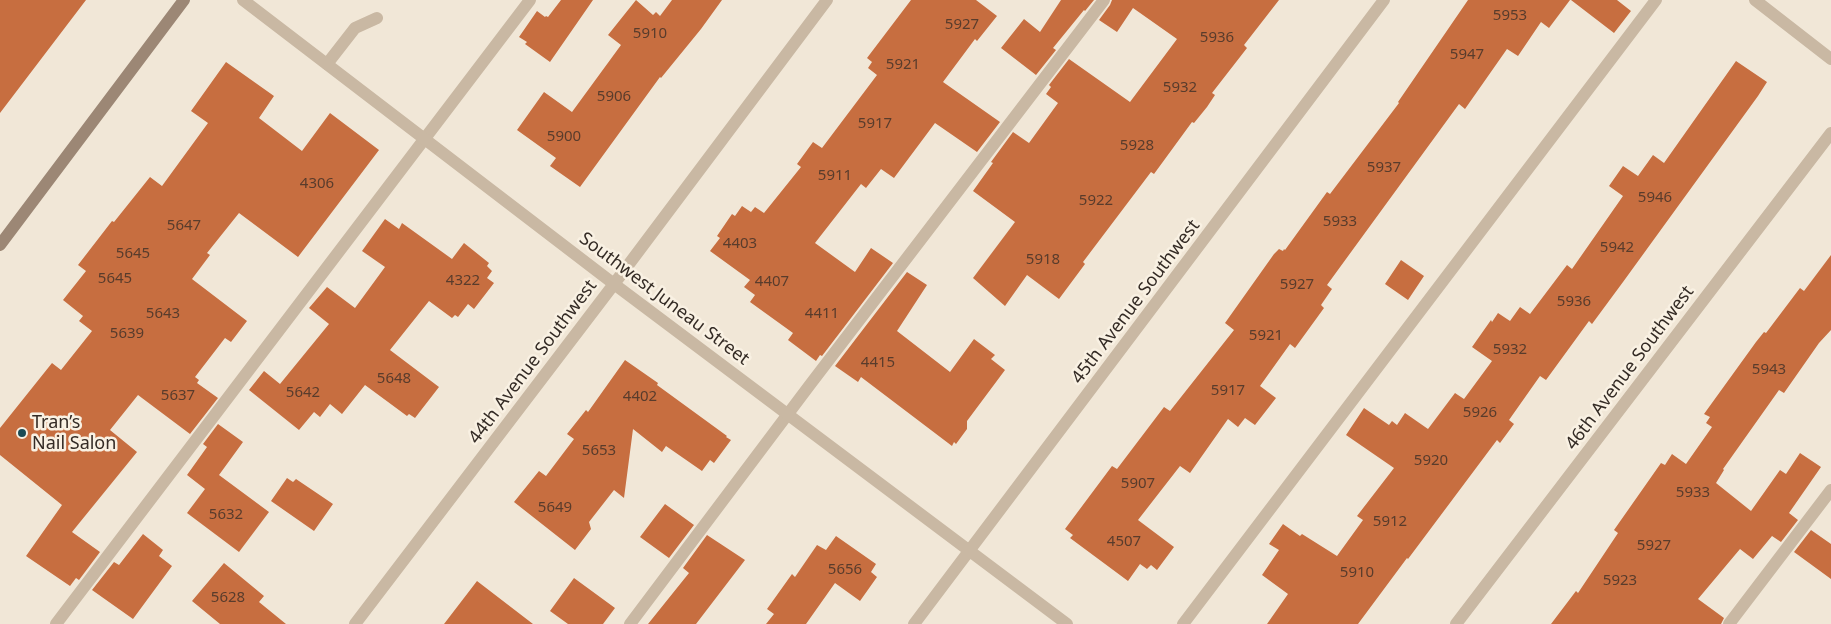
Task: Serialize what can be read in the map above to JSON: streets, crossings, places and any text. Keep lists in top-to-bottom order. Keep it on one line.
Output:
{"streets":{"street":["Southwest Juneau Street","45th Avenue Southwest","44th Avenue Southwest","46th Avenue Southwest"]},"crossings":[["Southwest Juneau Street","45th Avenue Southwest"],["Southwest Juneau Street","44th Avenue Southwest"]],"places":["Tran’s Nail Salon"],"house_numbers":["5953","5927","5910","5936","5947","5921","5932","5906","5917","5900","5928","5937","5911","4306","5946","5922","5933","5647","4403","5942","5645","5918","5645","4322","4407","5927","5936","5643","4411","5639","5921","5932","4415","5943","5648","5917","5642","5637","4402","5926","5653","5920","5907","5933","5649","5632","5912","4507","5927","5656","5910","5923","5628"]}
